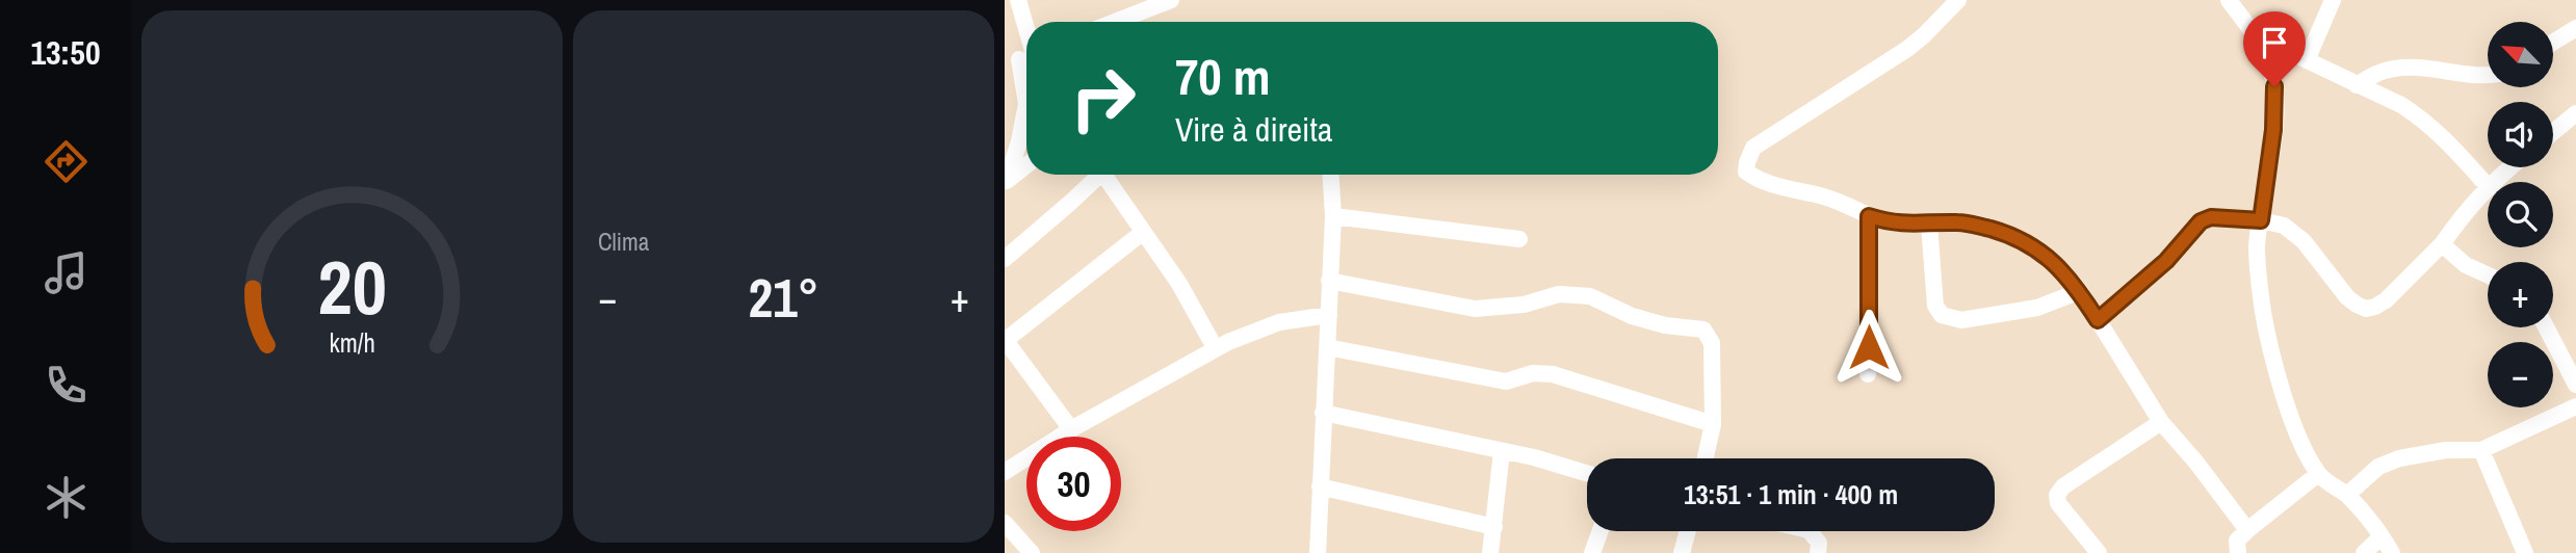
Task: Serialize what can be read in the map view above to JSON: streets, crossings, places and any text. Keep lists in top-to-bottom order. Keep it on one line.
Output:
{"north":"top left","page":{"tabs":"13:50","tile":"Clima","map_buttons":["+","−"],"turn":["70 m","Vire à direita"],"heat":["−","21°","+"],"limit":"30","trip":"13:51 · 1 min · 400 m","gauge":["20","km/h"]}}
